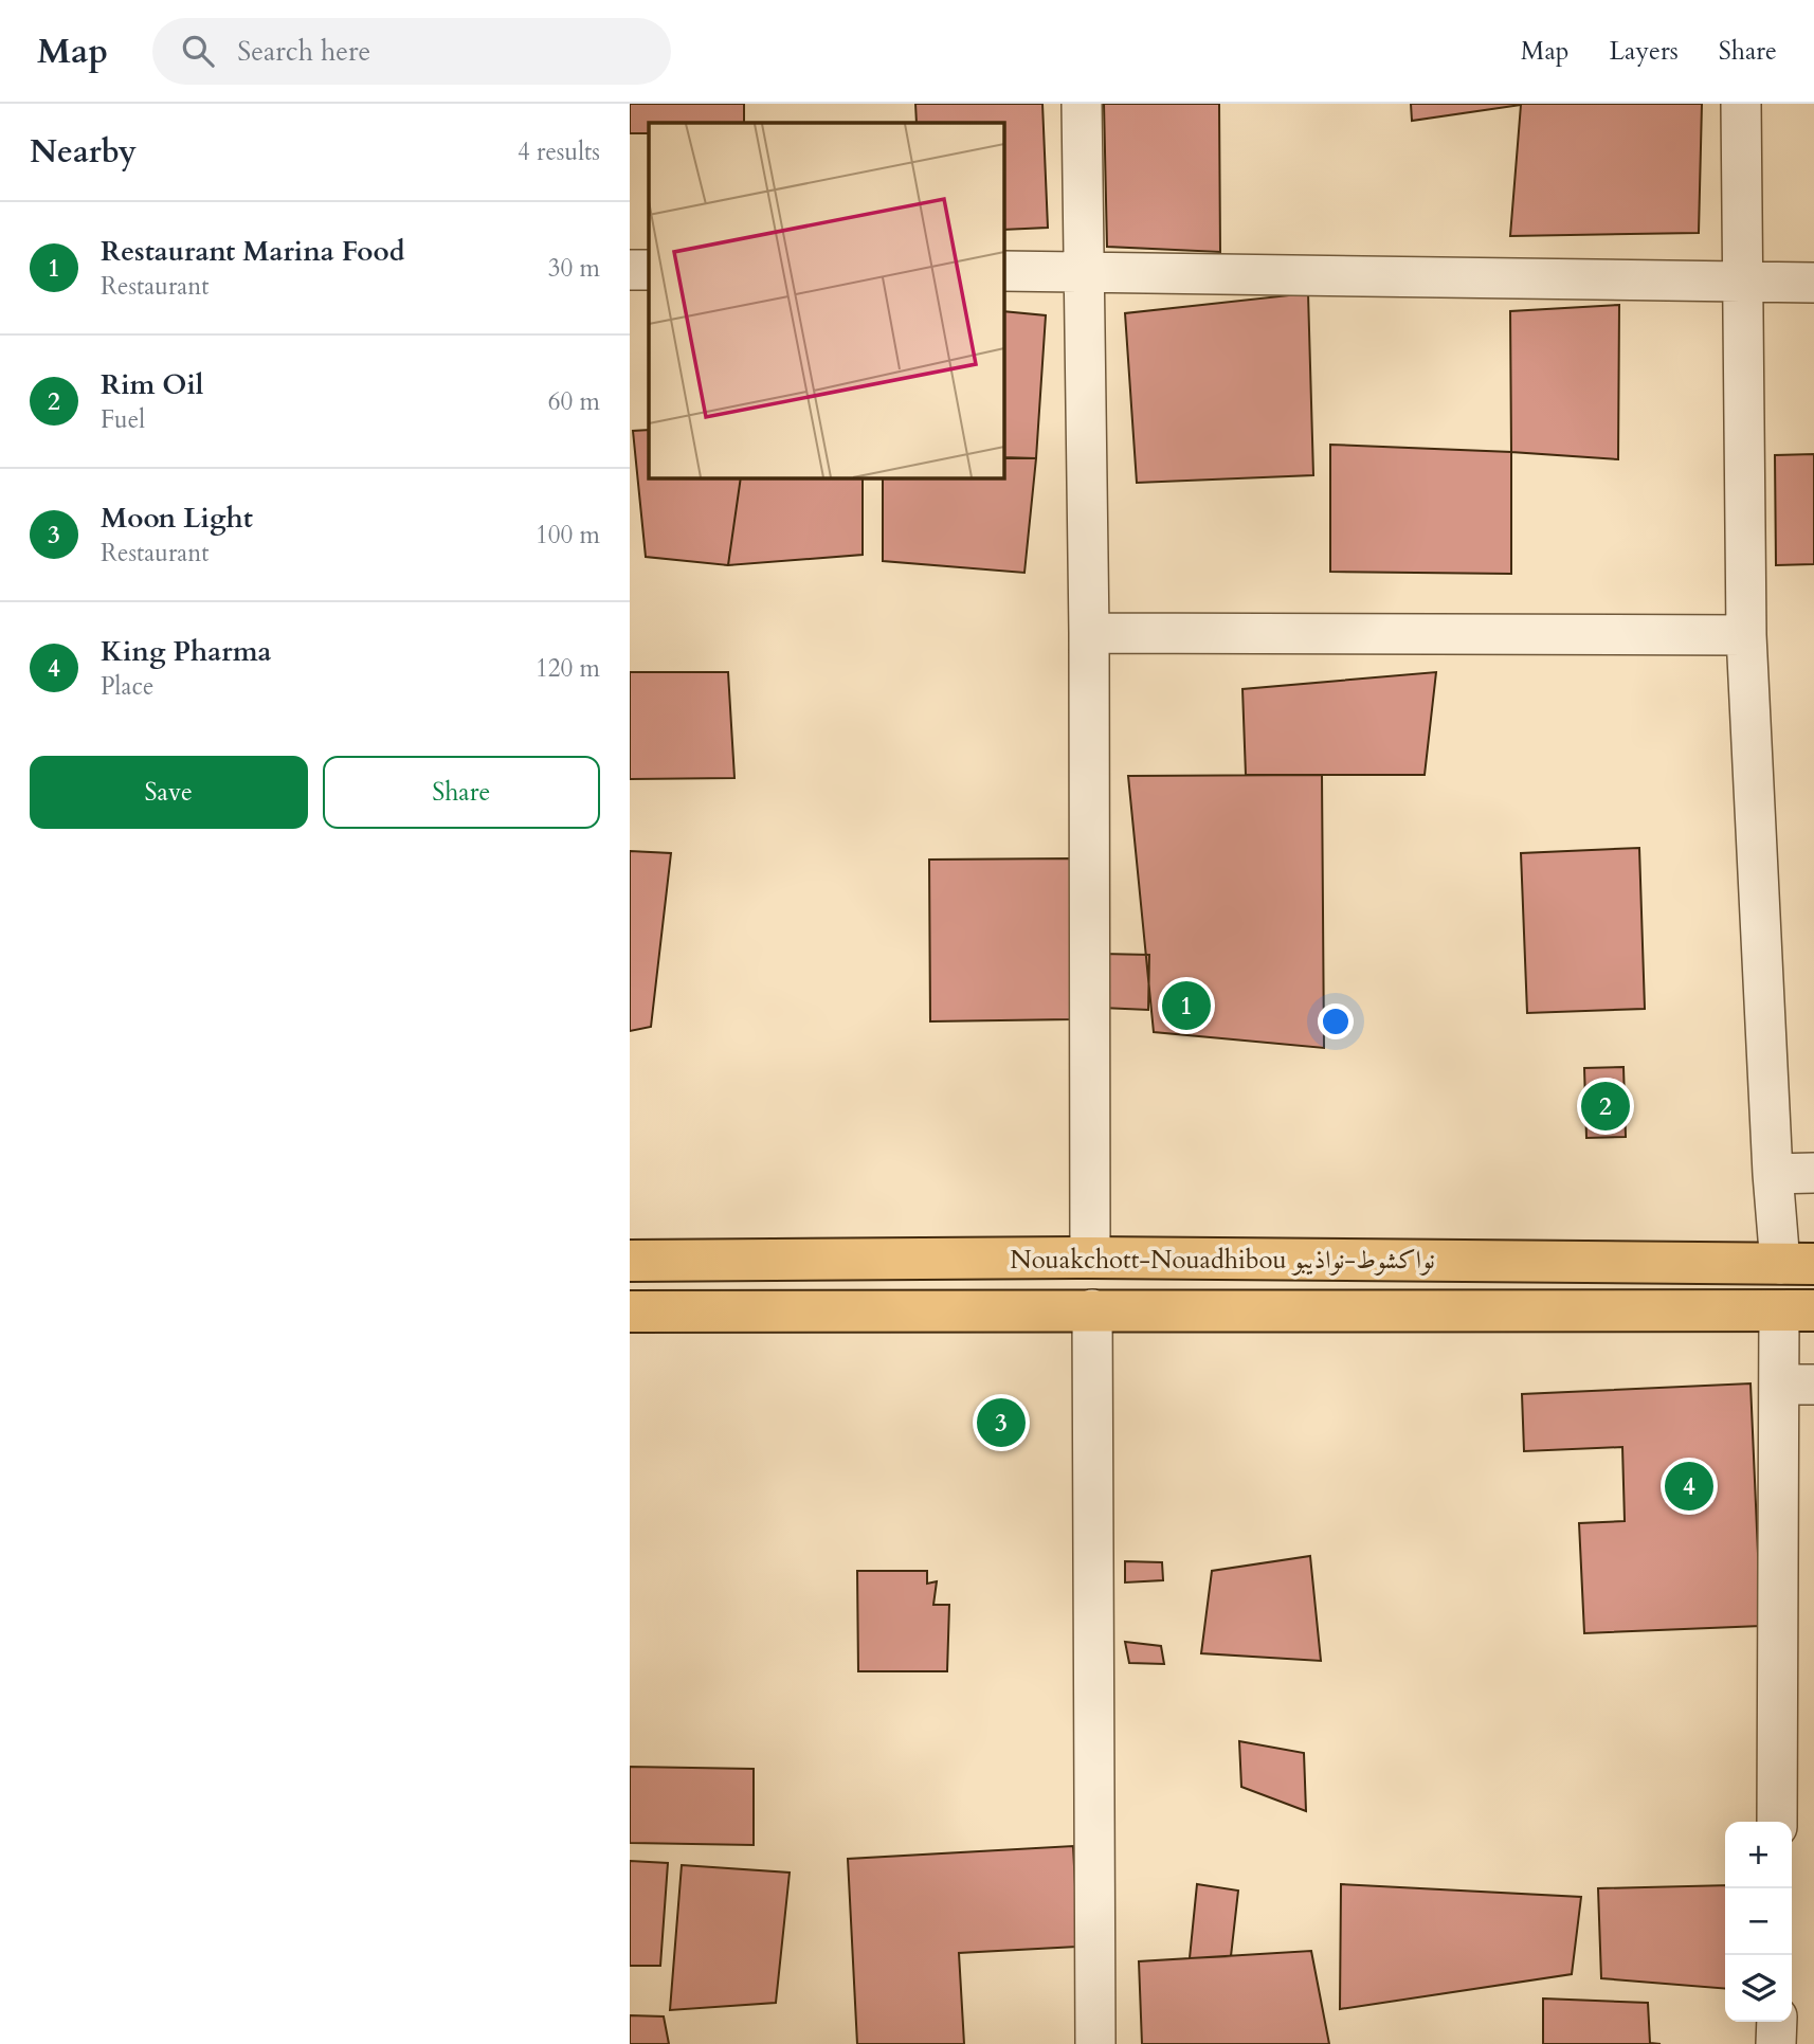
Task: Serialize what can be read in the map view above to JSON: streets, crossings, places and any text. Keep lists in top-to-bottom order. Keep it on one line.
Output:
{"streets":{"highway":["Nouakchott-Nouadhibou نواكشوط-نواذيبو"]},"page":{"header":"Map","search":"Search here","nav":["Map","Layers","Share"],"heading":["Nearby","4 results"],"list":[{"mark":"1","name":"Restaurant Marina Food","note":"Restaurant","value":"30 m"},{"mark":"2","name":"Rim Oil","note":"Fuel","value":"60 m"},{"mark":"3","name":"Moon Light","note":"Restaurant","value":"100 m"},{"mark":"4","name":"King Pharma","note":"Place","value":"120 m"}],"buttons":["Save","Share"],"pins":["1","2","3","4"],"map_buttons":["+","−"]}}
